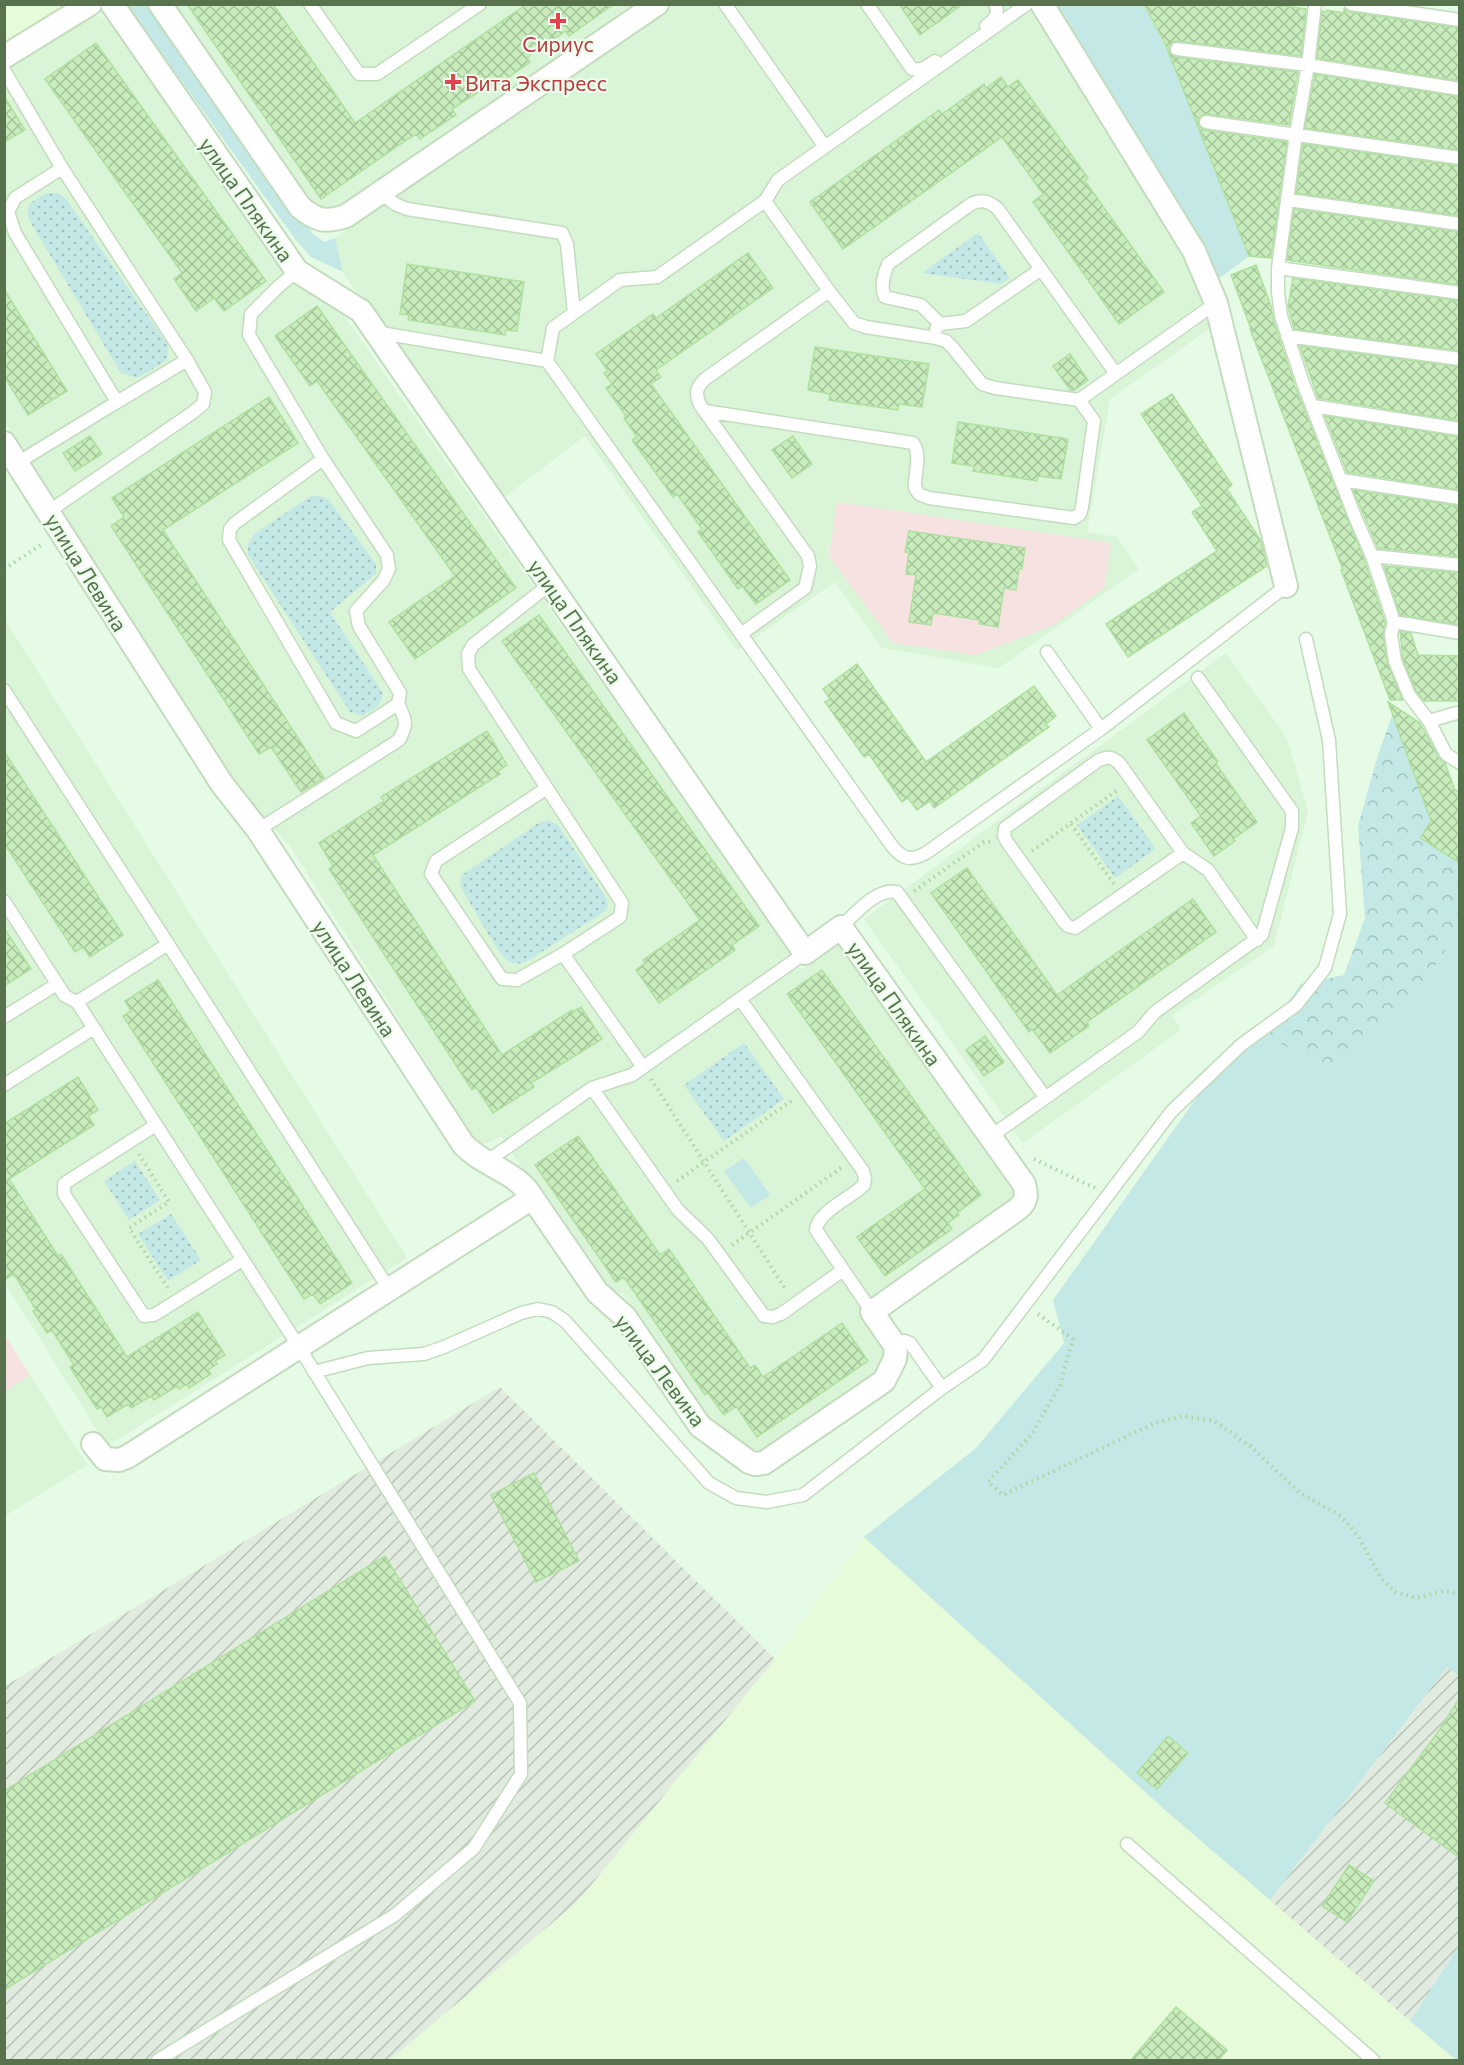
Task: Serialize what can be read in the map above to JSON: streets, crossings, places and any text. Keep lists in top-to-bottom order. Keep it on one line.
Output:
{"streets":{"street":["улица Плякина","улица Левина"]},"places":{"health":["Сириус","Вита Экспресс"]}}
